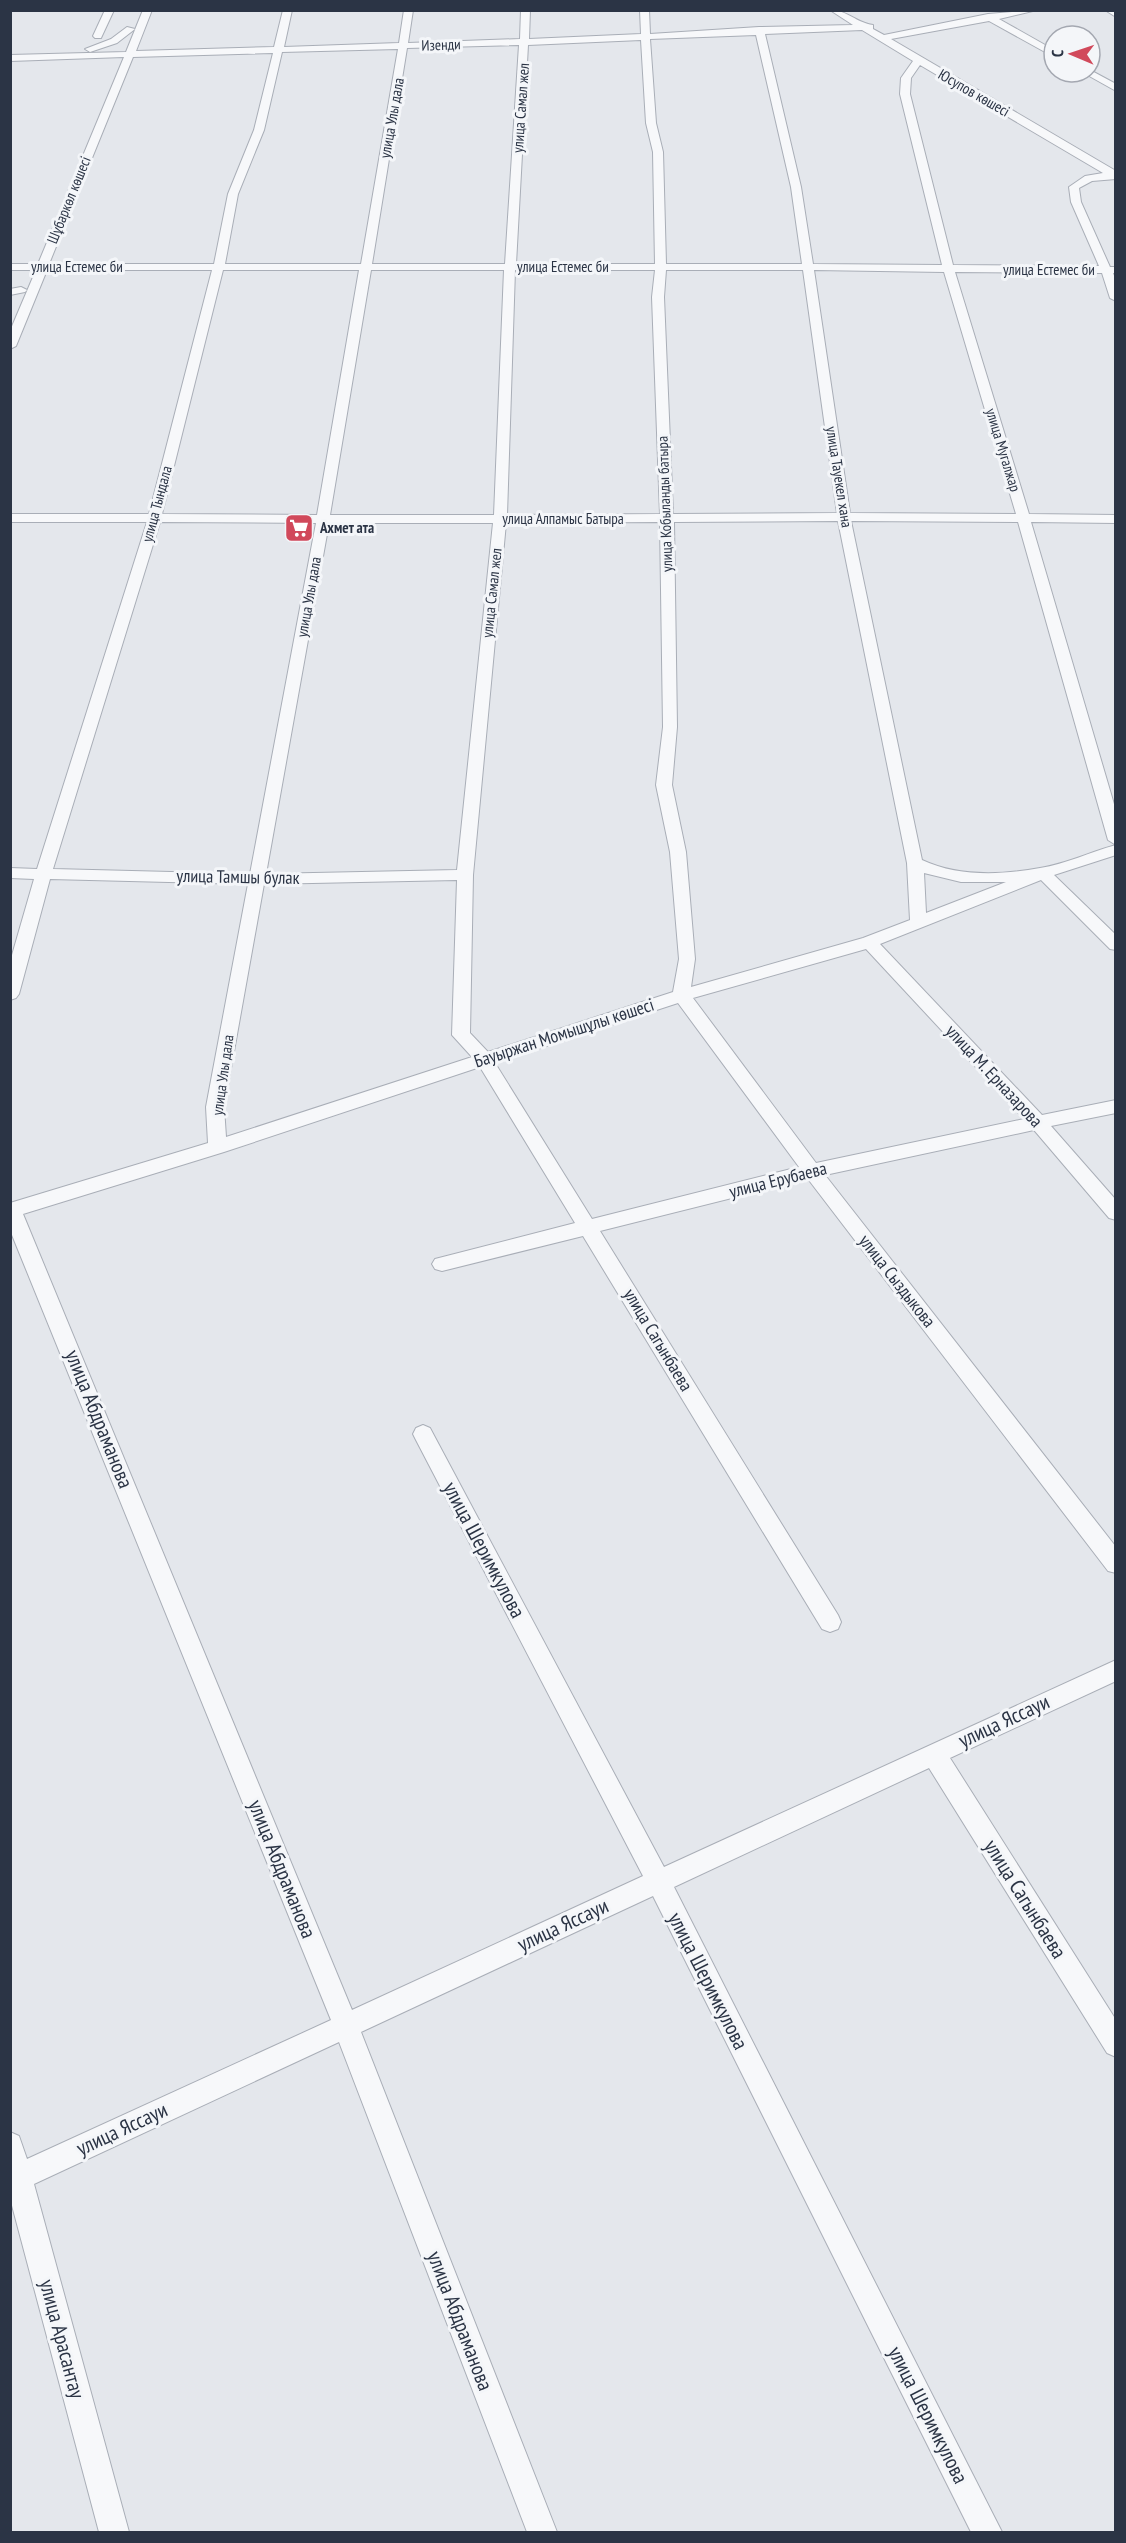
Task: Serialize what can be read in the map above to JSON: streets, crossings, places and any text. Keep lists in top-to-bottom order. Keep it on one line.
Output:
{"streets":{"street":["Изенди","Юсупов көшесі","улица Самал жел","улица Улы дала","Шұбаркөл көшесі","улица Естемес би","улица Мугалжар","улица Тауекел хана","улица Тындала","улица Кобыланды батыра","улица Алпамыс Батыра","улица Тамшы булак","Бауыржан Момышұлы көшесі","улица М. Ерназарова","улица Ерубаева","улица Сыздыкова","улица Сагынбаева","улица Абдраманова","улица Шеримкулова","улица Яссауи","улица Арасантау"]},"crossings":[["Изенди","Юсупов көшесі"],["Изенди","улица Самал жел"],["Изенди","улица Улы дала"],["Изенди","Шұбаркөл көшесі"],["Изенди","улица Тауекел хана"],["Изенди","улица Тындала"],["Изенди","улица Кобыланды батыра"],["Юсупов көшесі","улица Мугалжар"],["улица Самал жел","улица Естемес би"],["улица Самал жел","улица Алпамыс Батыра"],["улица Самал жел","улица Тамшы булак"],["улица Самал жел","Бауыржан Момышұлы көшесі"],["улица Самал жел","улица Сагынбаева"],["улица Улы дала","улица Естемес би"],["улица Улы дала","улица Алпамыс Батыра"],["улица Улы дала","улица Тамшы булак"],["улица Улы дала","Бауыржан Момышұлы көшесі"],["Шұбаркөл көшесі","улица Естемес би"],["улица Естемес би","улица Мугалжар"],["улица Естемес би","улица Тауекел хана"],["улица Естемес би","улица Тындала"],["улица Естемес би","улица Кобыланды батыра"],["улица Мугалжар","улица Алпамыс Батыра"],["улица Тауекел хана","улица Алпамыс Батыра"],["улица Тауекел хана","Бауыржан Момышұлы көшесі"],["улица Тындала","улица Алпамыс Батыра"],["улица Тындала","улица Тамшы булак"],["улица Кобыланды батыра","улица Алпамыс Батыра"],["улица Кобыланды батыра","Бауыржан Момышұлы көшесі"],["улица Кобыланды батыра","улица Сыздыкова"],["Бауыржан Момышұлы көшесі","улица М. Ерназарова"],["Бауыржан Момышұлы көшесі","улица Сыздыкова"],["Бауыржан Момышұлы көшесі","улица Сагынбаева"],["Бауыржан Момышұлы көшесі","улица Абдраманова"],["улица М. Ерназарова","улица Ерубаева"],["улица Ерубаева","улица Сыздыкова"],["улица Ерубаева","улица Сагынбаева"],["улица Сагынбаева","улица Яссауи"],["улица Абдраманова","улица Яссауи"],["улица Шеримкулова","улица Яссауи"],["улица Яссауи","улица Арасантау"]],"places":{"supermarket":["Ахмет ата"]},"north":"left"}
